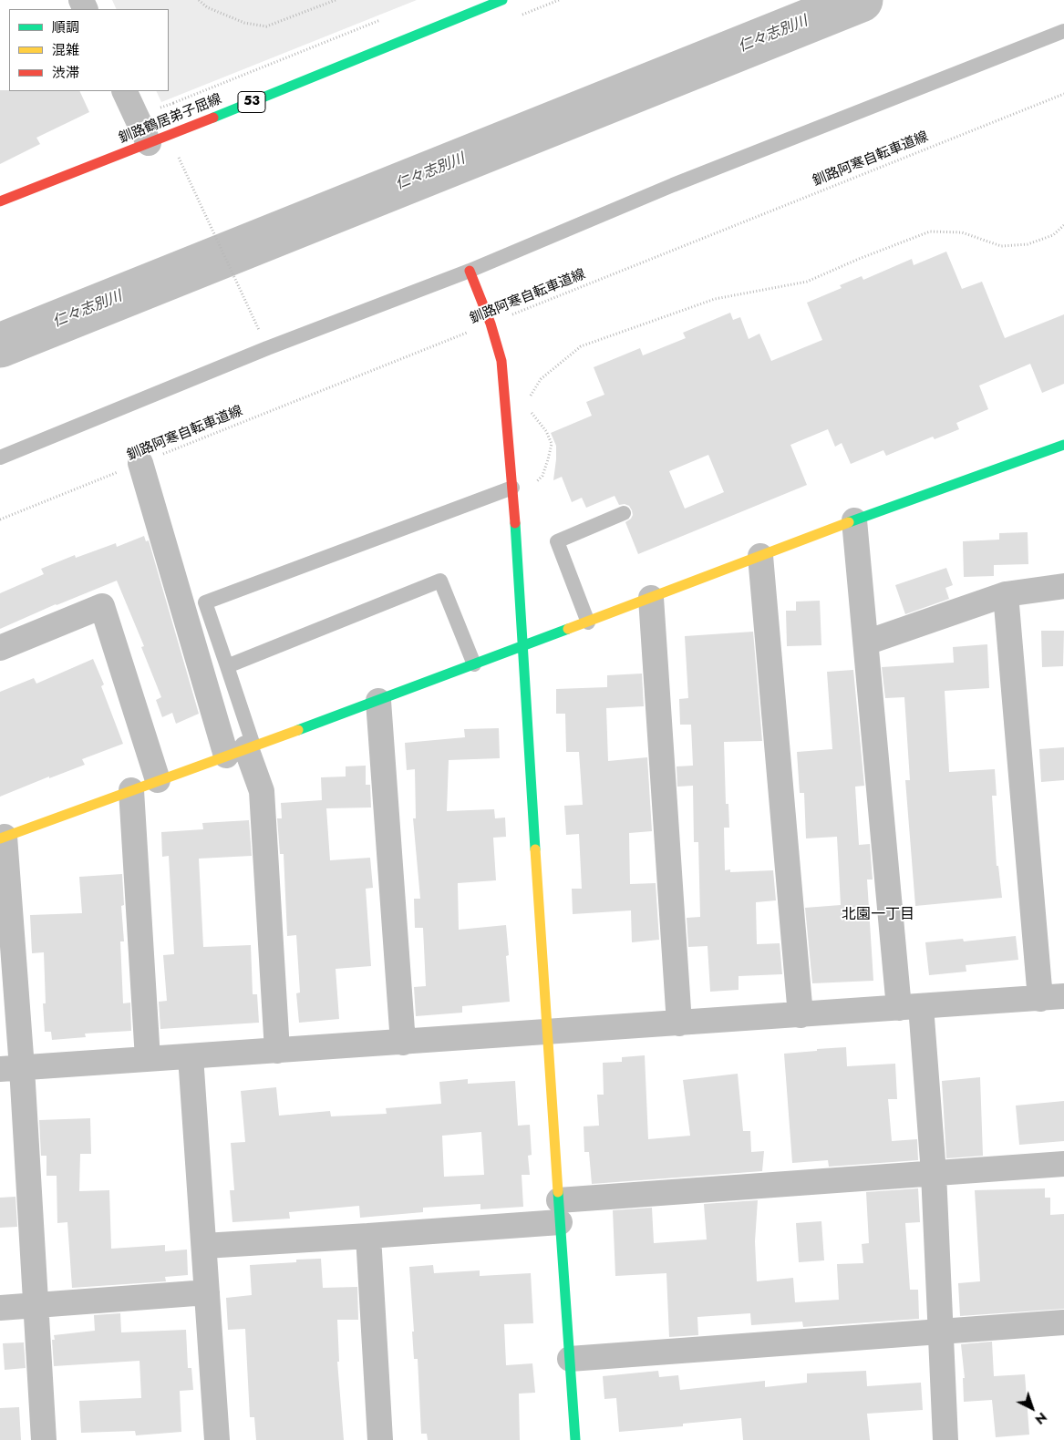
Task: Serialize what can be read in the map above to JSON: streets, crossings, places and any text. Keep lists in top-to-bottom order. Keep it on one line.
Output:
{"streets":{"street":["53","釧路鶴居弟子屈線"],"path":["釧路阿寒自転車道線"]},"districts":["北園一丁目"],"water":["仁々志別川"],"legend":["順調","混雑","渋滞"],"north":"bottom right"}
